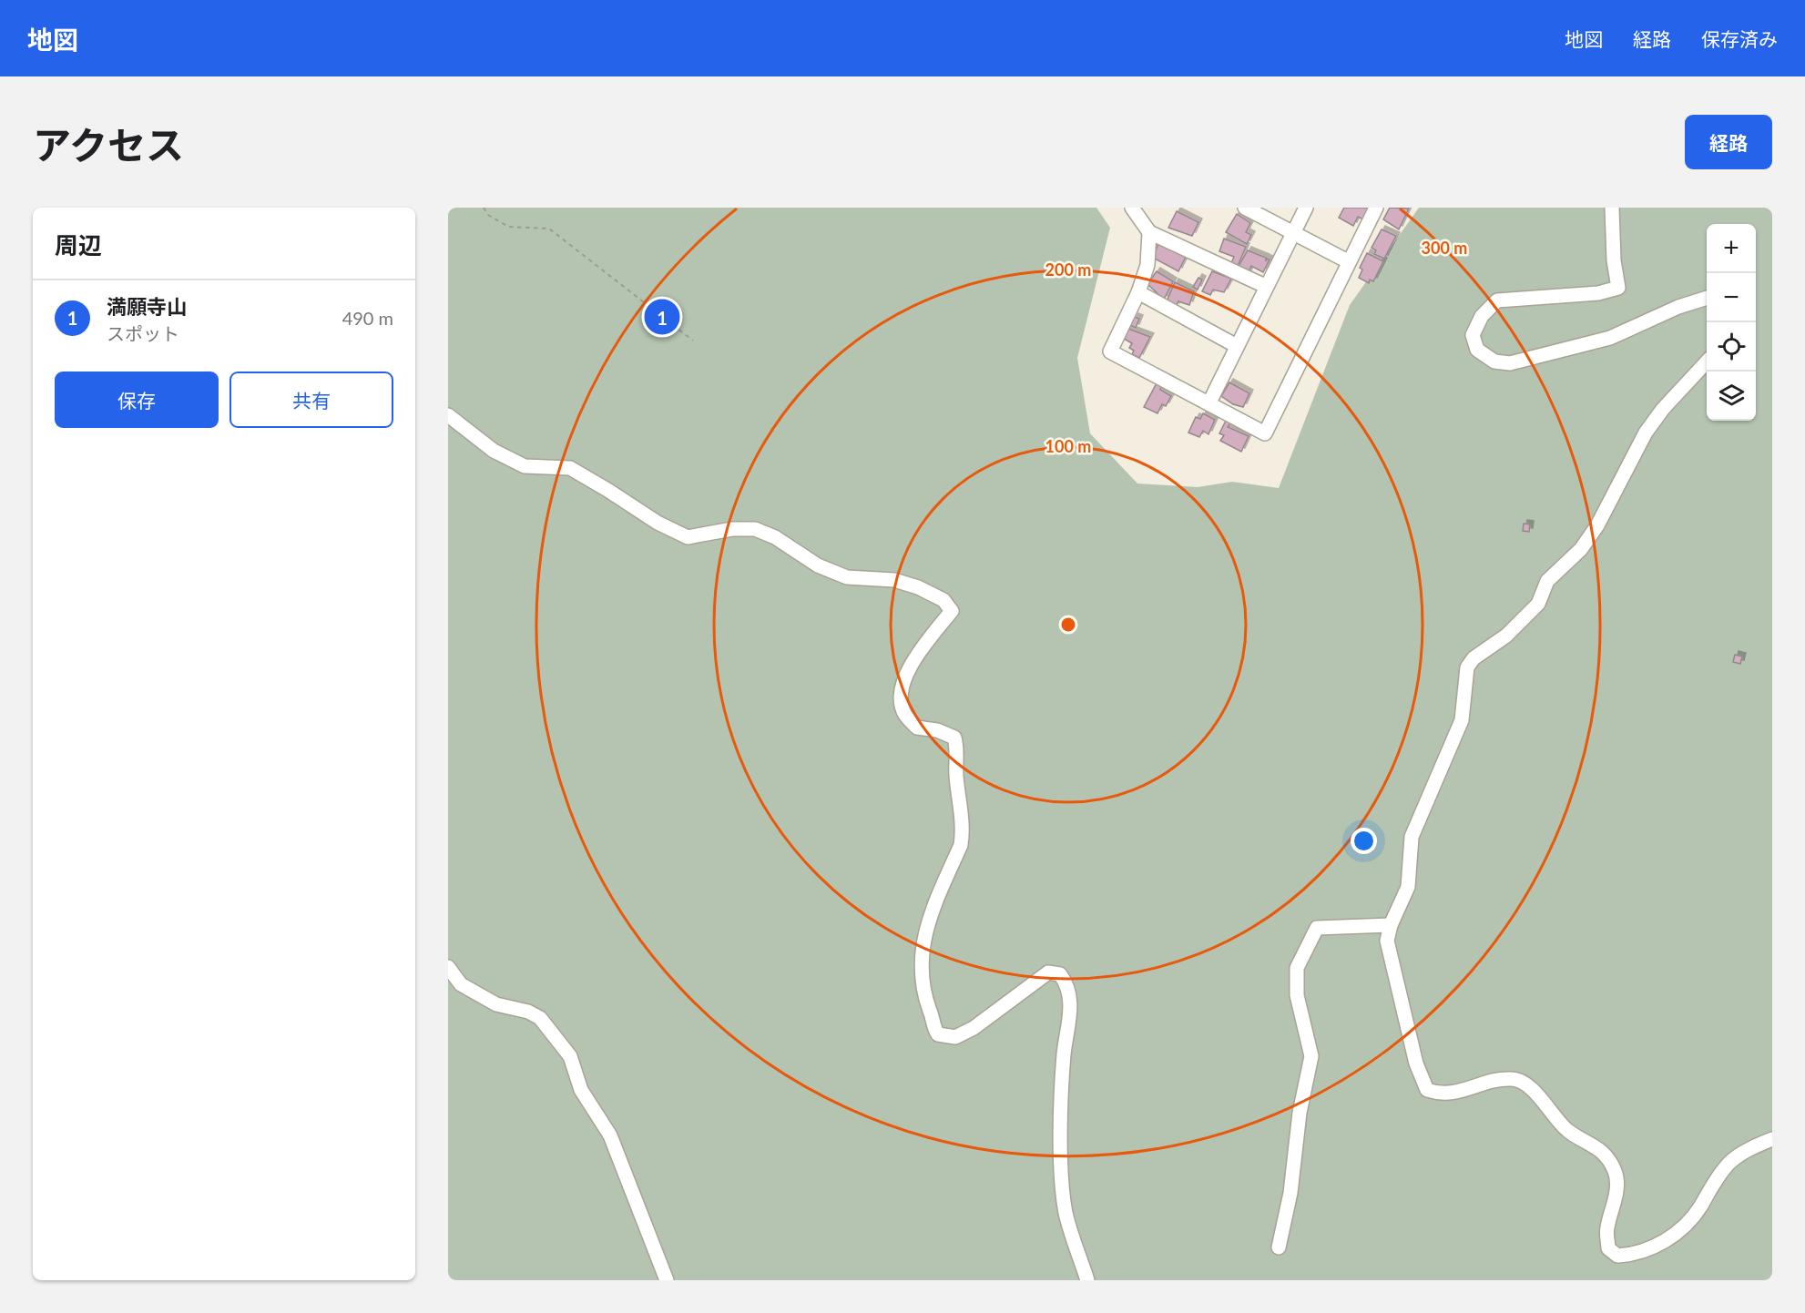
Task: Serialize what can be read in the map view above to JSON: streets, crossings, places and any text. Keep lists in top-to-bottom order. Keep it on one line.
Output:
{"page":{"header":"地図","nav":["地図","経路","保存済み"],"title":"アクセス","buttons":["経路",["保存","共有"]],"heading":"周辺","map_buttons":["+","−"],"list":[{"mark":"1","name":"満願寺山","note":"スポット","value":"490 m"}],"pins":"1"},"rings":["300 m","200 m","100 m"]}
